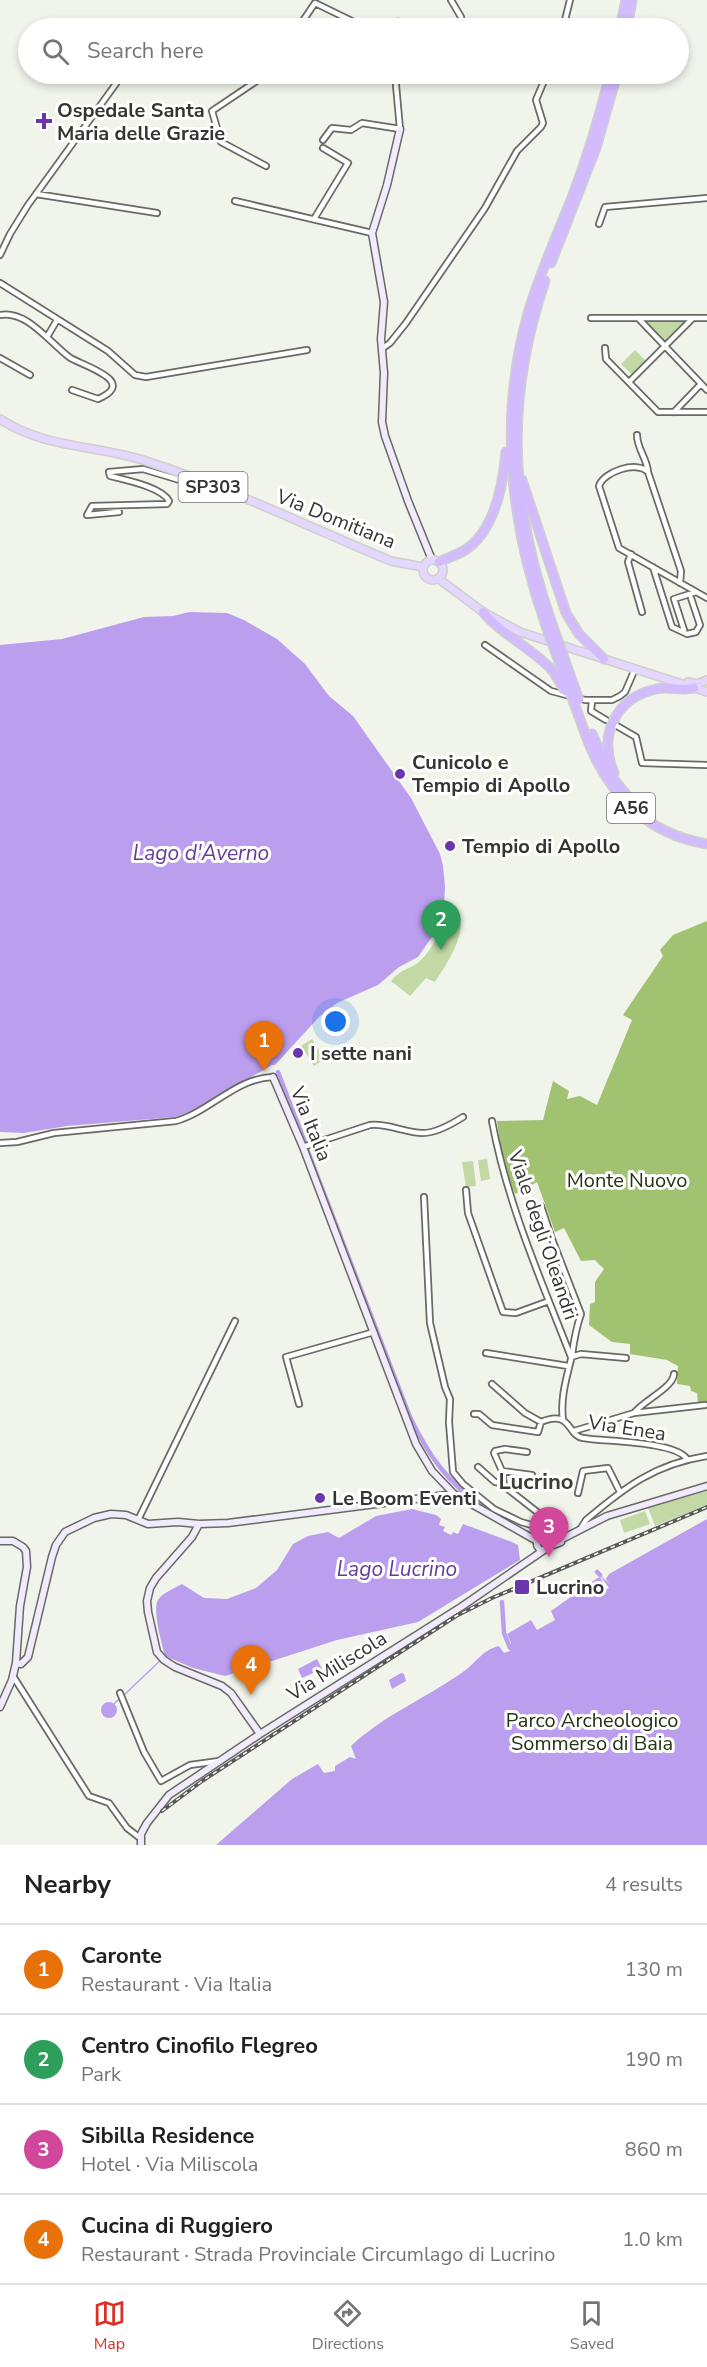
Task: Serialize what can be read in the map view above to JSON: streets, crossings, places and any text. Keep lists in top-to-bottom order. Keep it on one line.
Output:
{"streets":{"highway":["A56"],"main road":["SP303","Via Domitiana"],"street":["Via Italia","Viale degli Oleandri","Via Enea","Via Miliscola"]},"crossings":[["Via Italia","Via Miliscola"]],"districts":["Lucrino"],"water":["Lago d'Averno","Lago Lucrino"],"parks":["Monte Nuovo","Parco Archeologico Sommerso di Baia"],"places":{"health":["Ospedale Santa Maria delle Grazie"],"other":["Cunicolo e Tempio di Apollo","Tempio di Apollo","I sette nani","Le Boom Eventi"],"transit":["Lucrino"]},"page":{"search":"Search here","pins":["2","1","3","4"],"heading":["Nearby","4 results"],"list":[{"mark":"1","name":"Caronte","note":"Restaurant · Via Italia","value":"130 m"},{"mark":"2","name":"Centro Cinofilo Flegreo","note":"Park","value":"190 m"},{"mark":"3","name":"Sibilla Residence","note":"Hotel · Via Miliscola","value":"860 m"},{"mark":"4","name":"Cucina di Ruggiero","note":"Restaurant · Strada Provinciale Circumlago di Lucrino","value":"1.0 km"}],"nav":["Map","Directions","Saved"]}}
